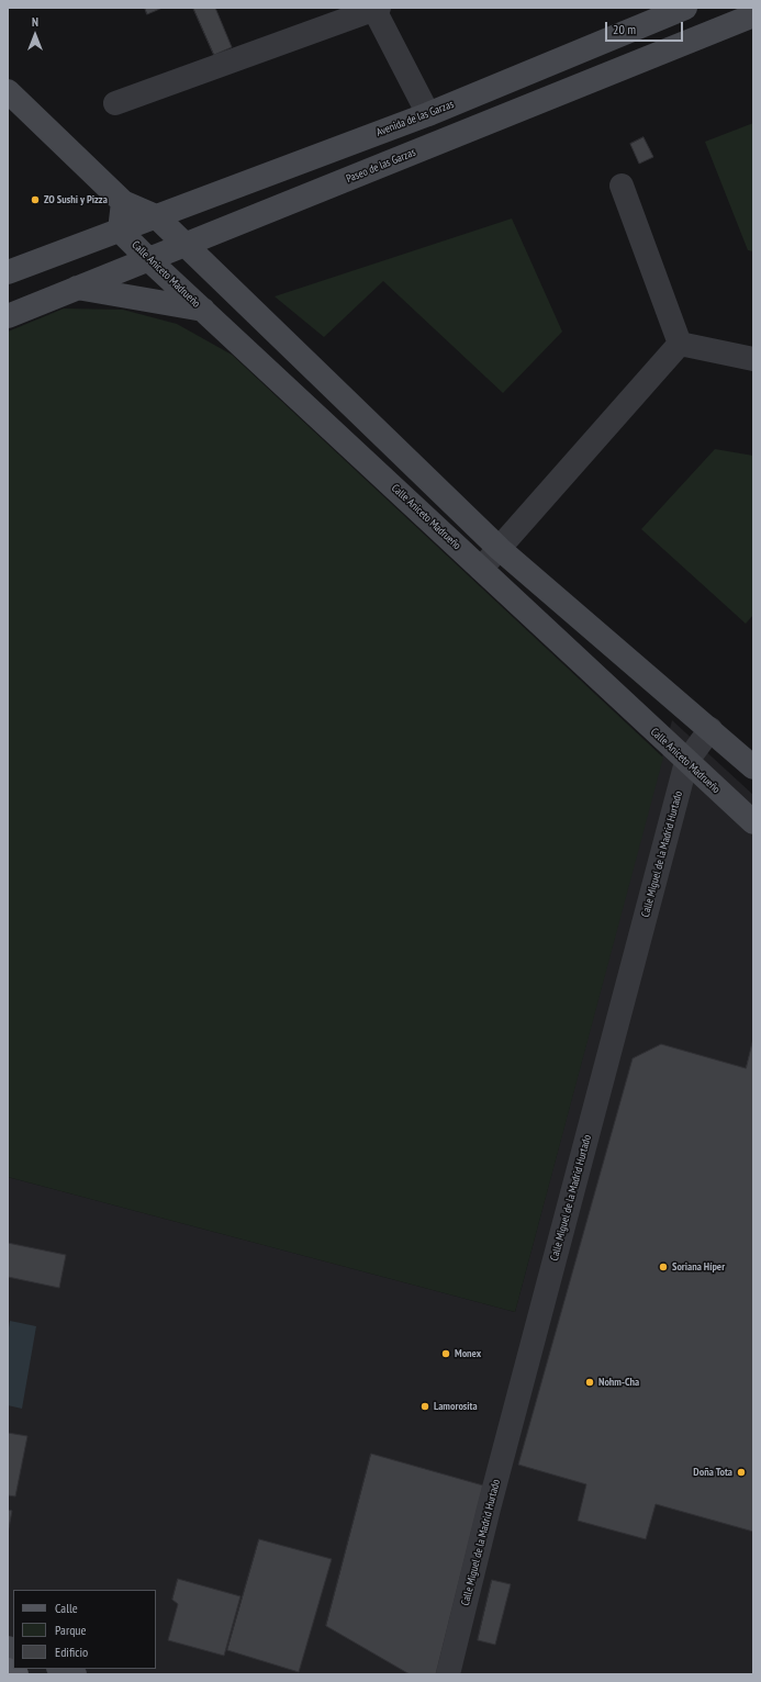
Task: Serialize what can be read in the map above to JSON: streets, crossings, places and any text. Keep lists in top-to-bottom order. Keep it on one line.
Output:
{"streets":{"street":["Avenida de las Garzas","Paseo de las Garzas","Calle Aniceto Madrueño","Calle Miguel de la Madrid Hurtado"]},"crossings":[["Paseo de las Garzas","Calle Aniceto Madrueño"],["Calle Aniceto Madrueño","Calle Miguel de la Madrid Hurtado"]],"places":["ZO Sushi y Pizza","Soriana Híper","Monex","Nohm-Cha","Lamorosita","Doña Tota"],"legend":["Calle","Parque","Edificio"],"scale_bar":"20 m","north":"top"}
